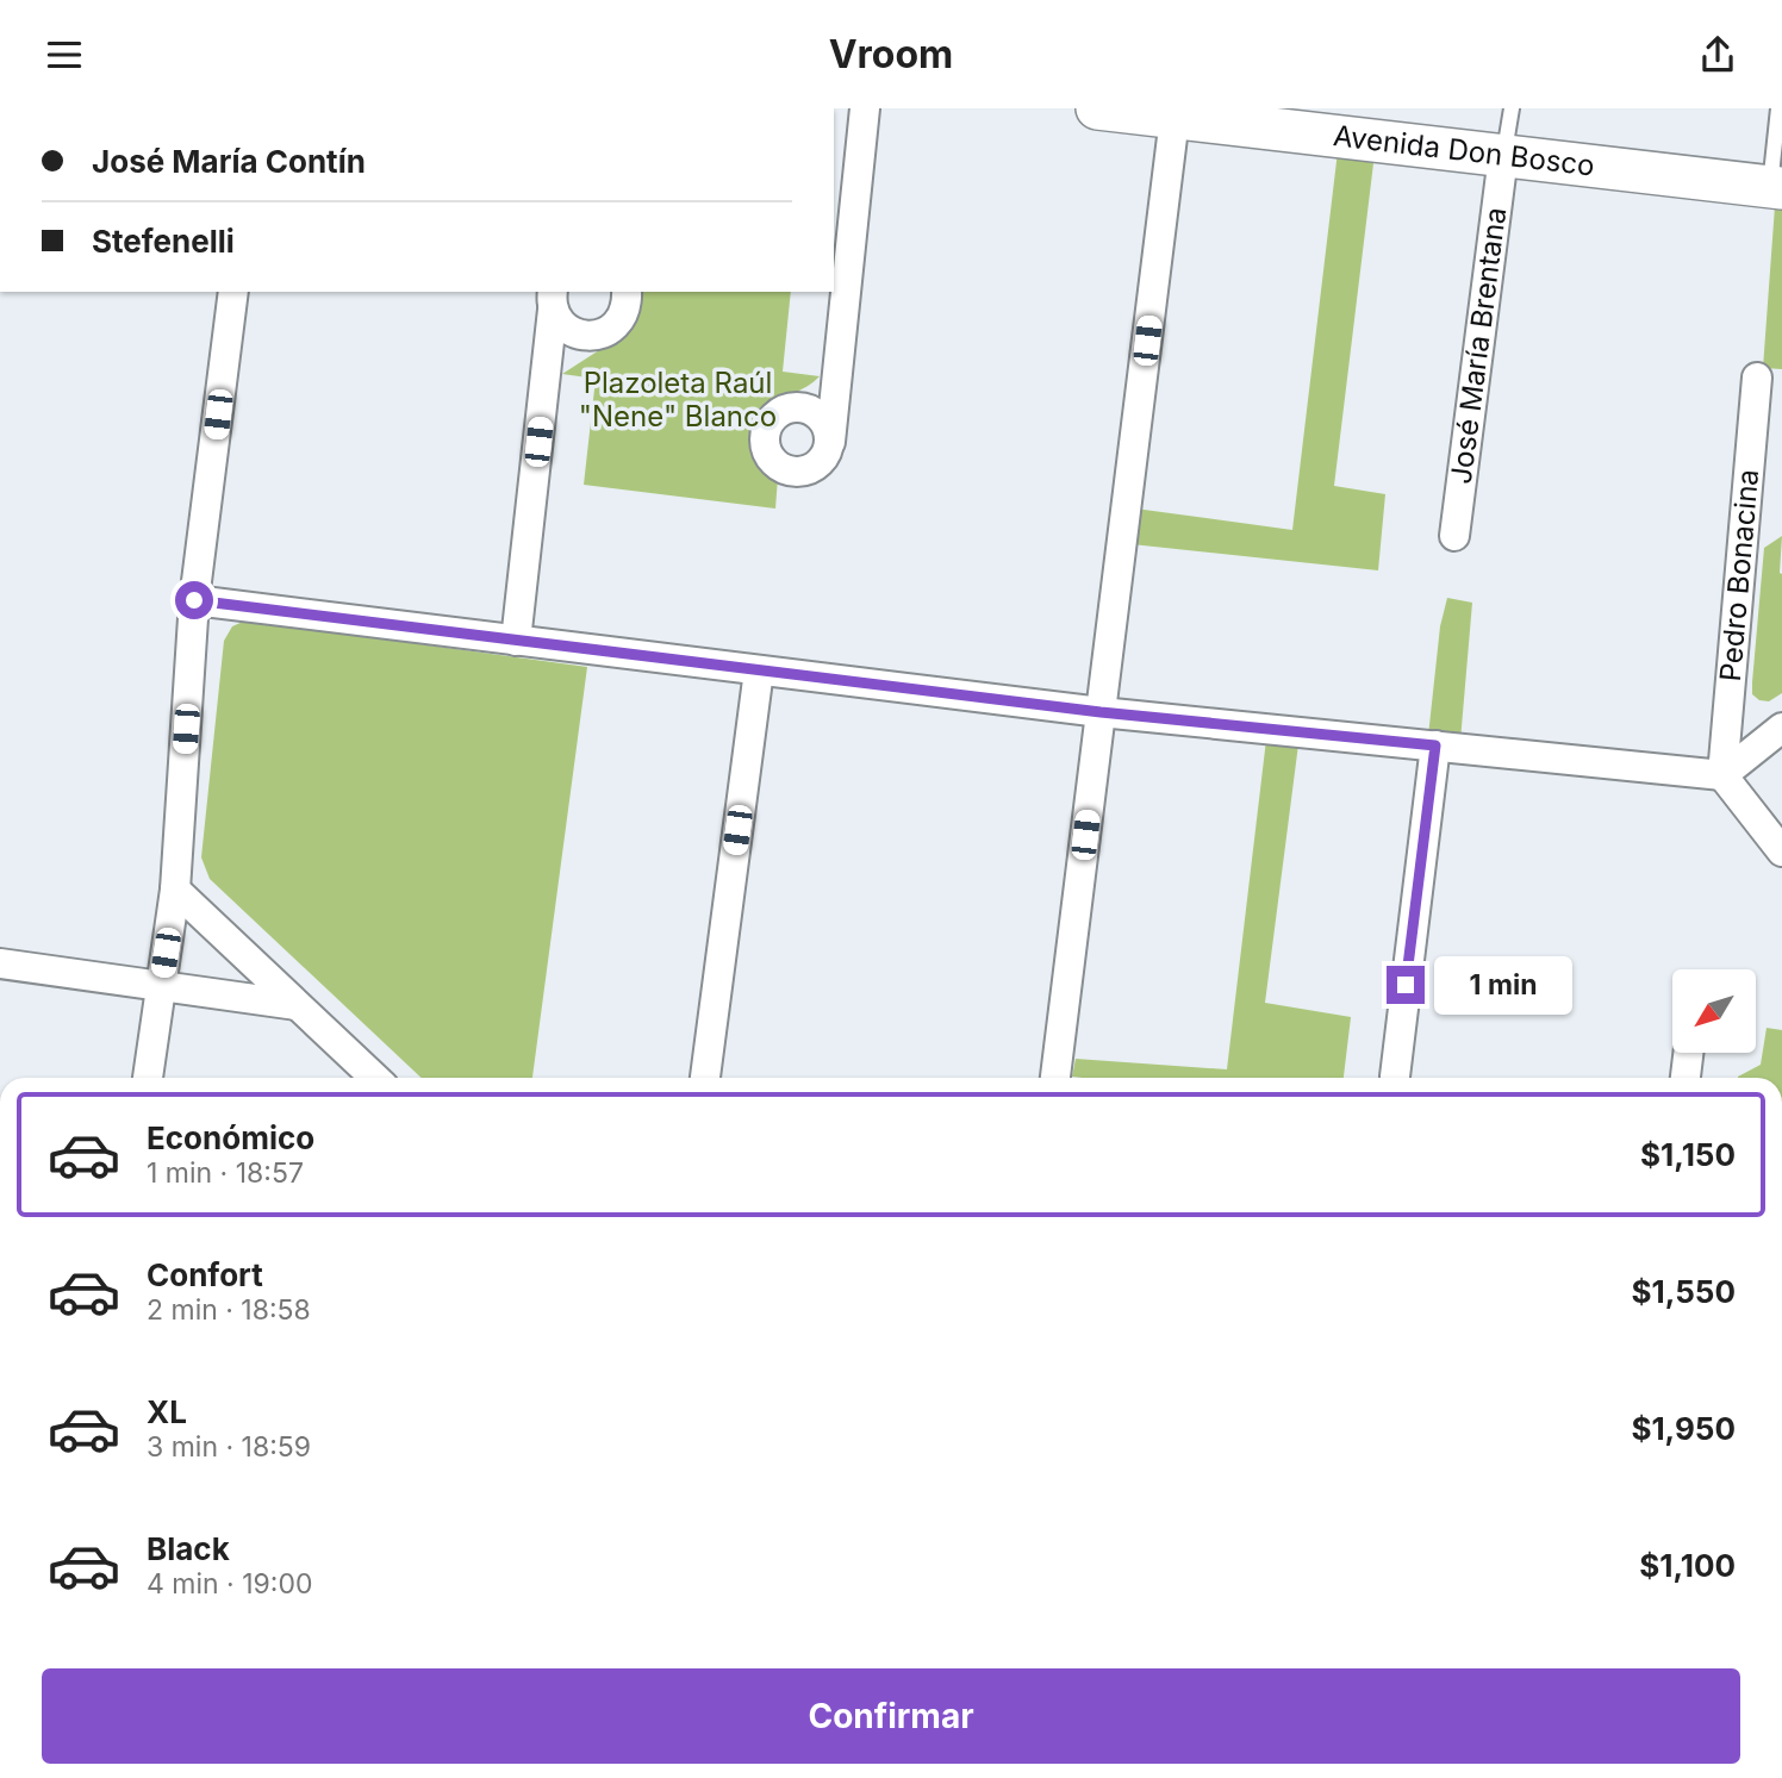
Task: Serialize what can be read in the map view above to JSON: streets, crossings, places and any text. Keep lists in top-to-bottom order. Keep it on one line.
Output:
{"streets":{"main road":["Avenida Don Bosco"],"street":["José María Brentana","Pedro Bonacina"]},"crossings":[["Avenida Don Bosco","José María Brentana"]],"parks":["Plazoleta Raúl \"Nene\" Blanco"],"north":"bottom left","page":{"header":"Vroom","banner":["José María Contín","Stefenelli"],"bubble":"1 min","list":[{"name":"Económico","note":"1 min · 18:57","value":"$1,150"},{"name":"Confort","note":"2 min · 18:58","value":"$1,550"},{"name":"XL","note":"3 min · 18:59","value":"$1,950"},{"name":"Black","note":"4 min · 19:00","value":"$1,100"}],"buttons":"Confirmar"}}
